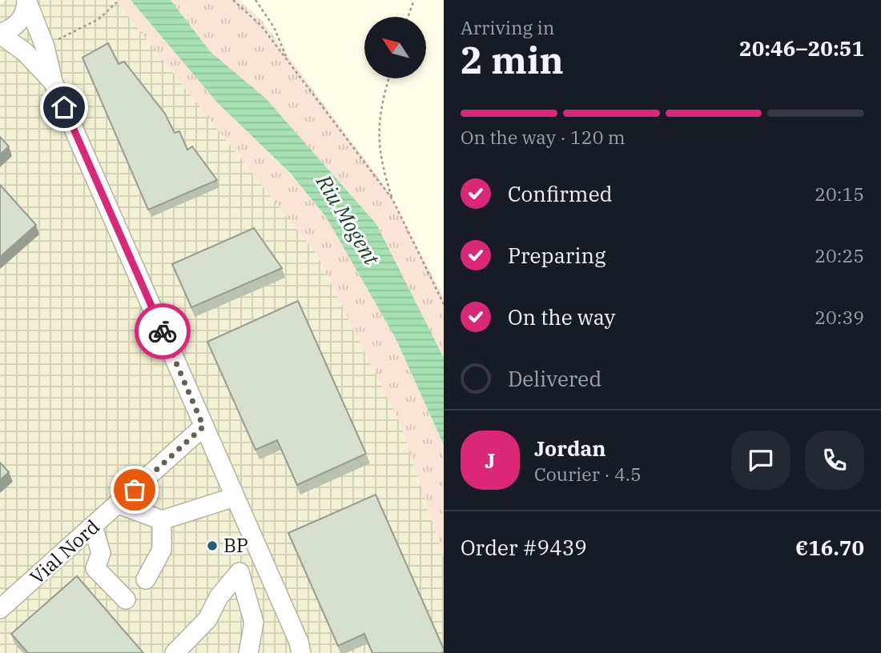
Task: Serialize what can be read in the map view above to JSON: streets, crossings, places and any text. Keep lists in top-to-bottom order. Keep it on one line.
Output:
{"streets":{"street":["Vial Nord"]},"water":["Riu Mogent"],"places":["BP"],"north":"top left","page":{"heading":["2 min","Arriving in","20:46–20:51"],"panel":["Jordan","Courier · 4.5","Order #9439","€16.70"],"bar":"On the way · 120 m","list":[["Confirmed","20:15"],["Preparing","20:25"],["On the way","20:39"],"Delivered"],"round":"J"}}
